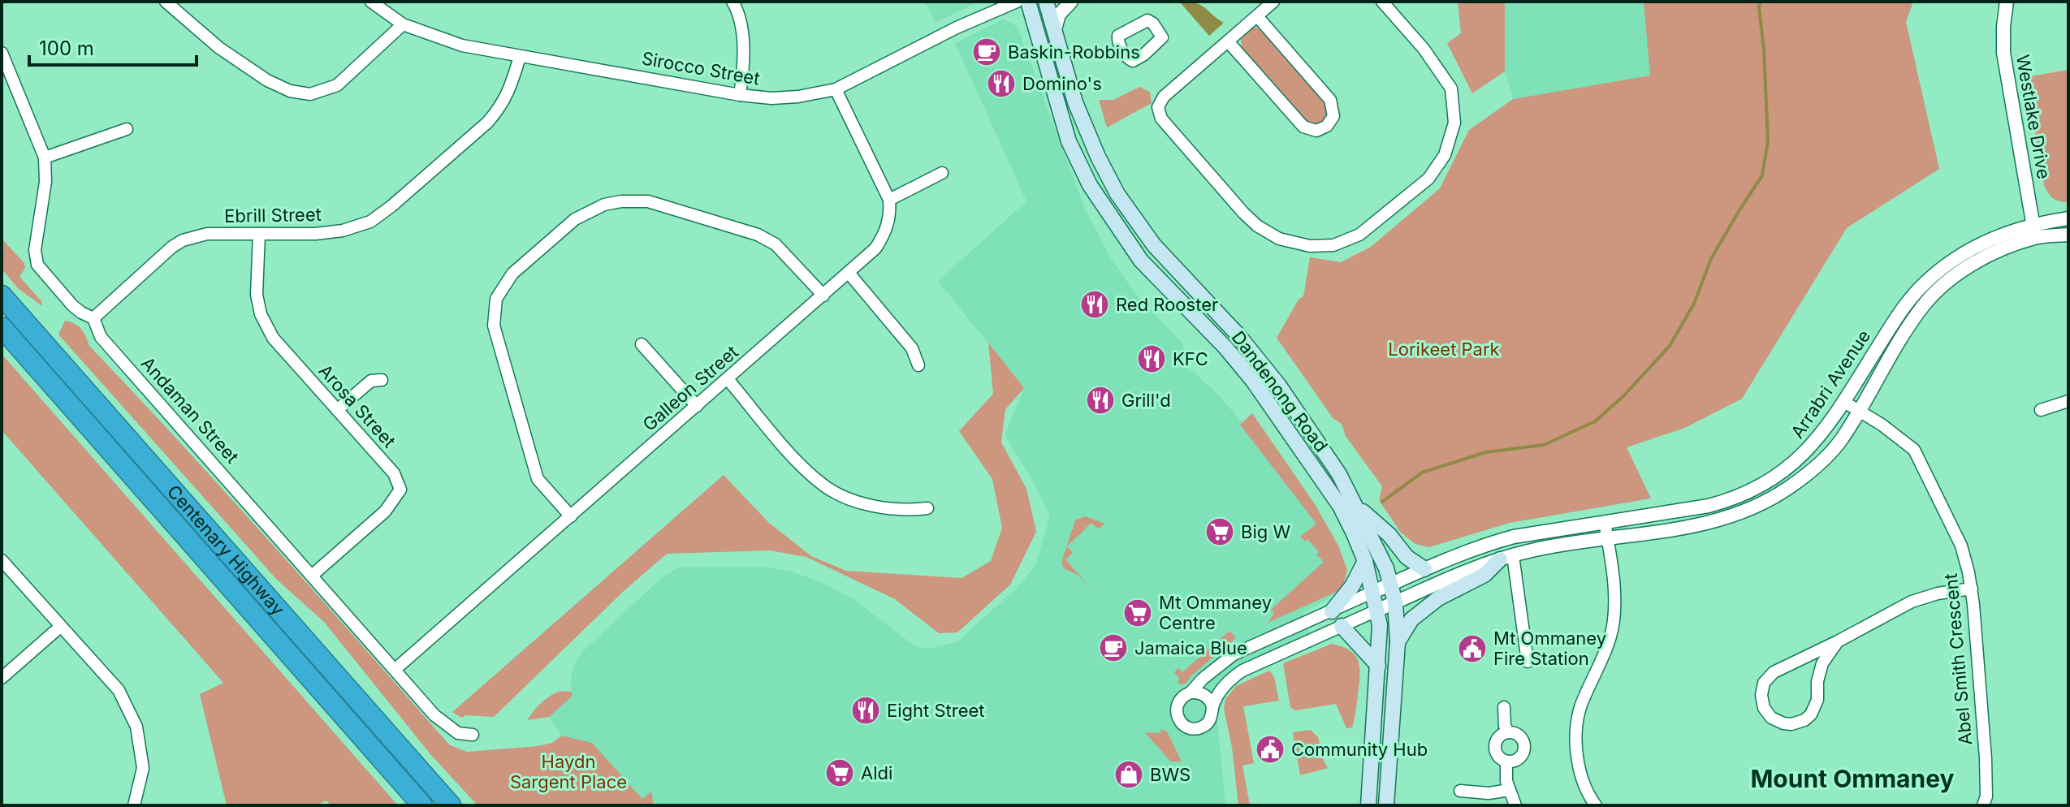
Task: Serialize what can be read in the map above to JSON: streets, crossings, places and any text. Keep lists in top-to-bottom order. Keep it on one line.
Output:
{"streets":{"highway":["Centenary Highway"],"main road":["Dandenong Road"],"street":["Sirocco Street","Westlake Drive","Ebrill Street","Arrabri Avenue","Galleon Street","Arosa Street","Andaman Street","Abel Smith Crescent"]},"crossings":[["Sirocco Street","Ebrill Street"],["Westlake Drive","Arrabri Avenue"],["Ebrill Street","Arosa Street"],["Ebrill Street","Andaman Street"],["Arrabri Avenue","Dandenong Road"],["Arrabri Avenue","Abel Smith Crescent"],["Galleon Street","Andaman Street"],["Arosa Street","Andaman Street"]],"districts":["Mount Ommaney"],"parks":["Lorikeet Park","Haydn Sargent Place"],"places":{"cafe":["Baskin-Robbins","Jamaica Blue"],"restaurant":["Domino's","Red Rooster","KFC","Grill'd","Eight Street"],"supermarket":["Big W","Mt Ommaney Centre","Aldi"],"public building":["Mt Ommaney Fire Station","Community Hub"],"shop":["BWS"]},"scale_bar":"100 m"}
